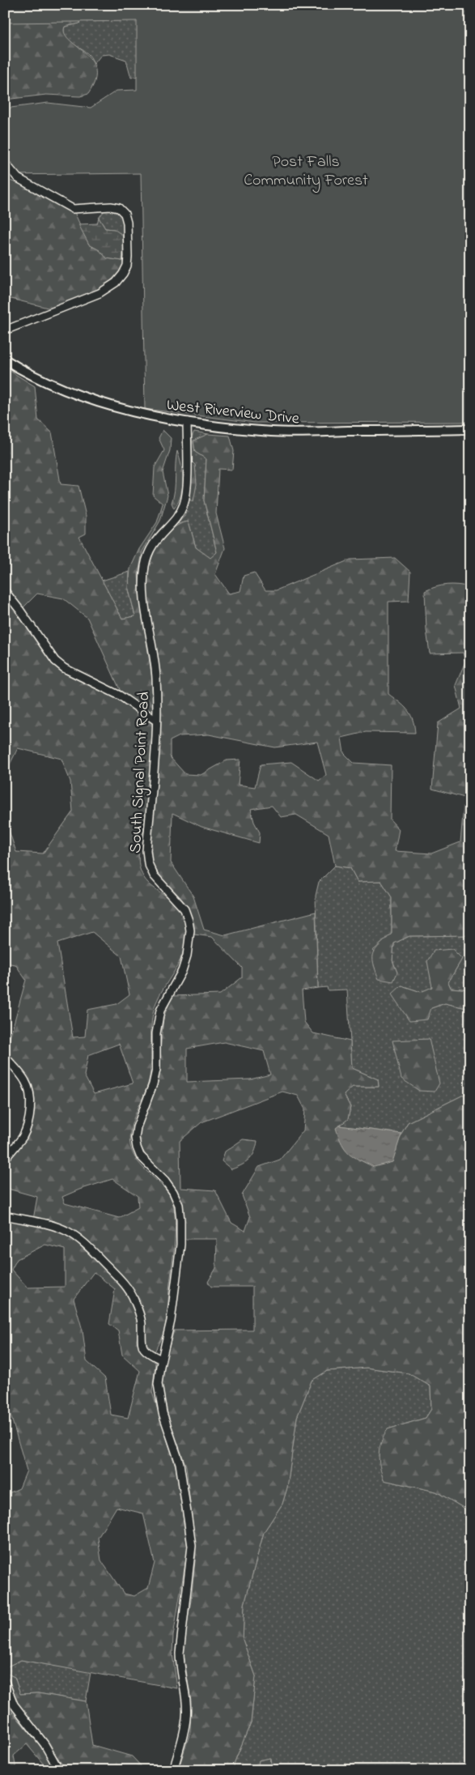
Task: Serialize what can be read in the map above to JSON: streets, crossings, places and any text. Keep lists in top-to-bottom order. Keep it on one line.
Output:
{"streets":{"street":["West Riverview Drive","South Signal Point Road"]},"crossings":[["West Riverview Drive","South Signal Point Road"]],"parks":["Post Falls Community Forest"]}
